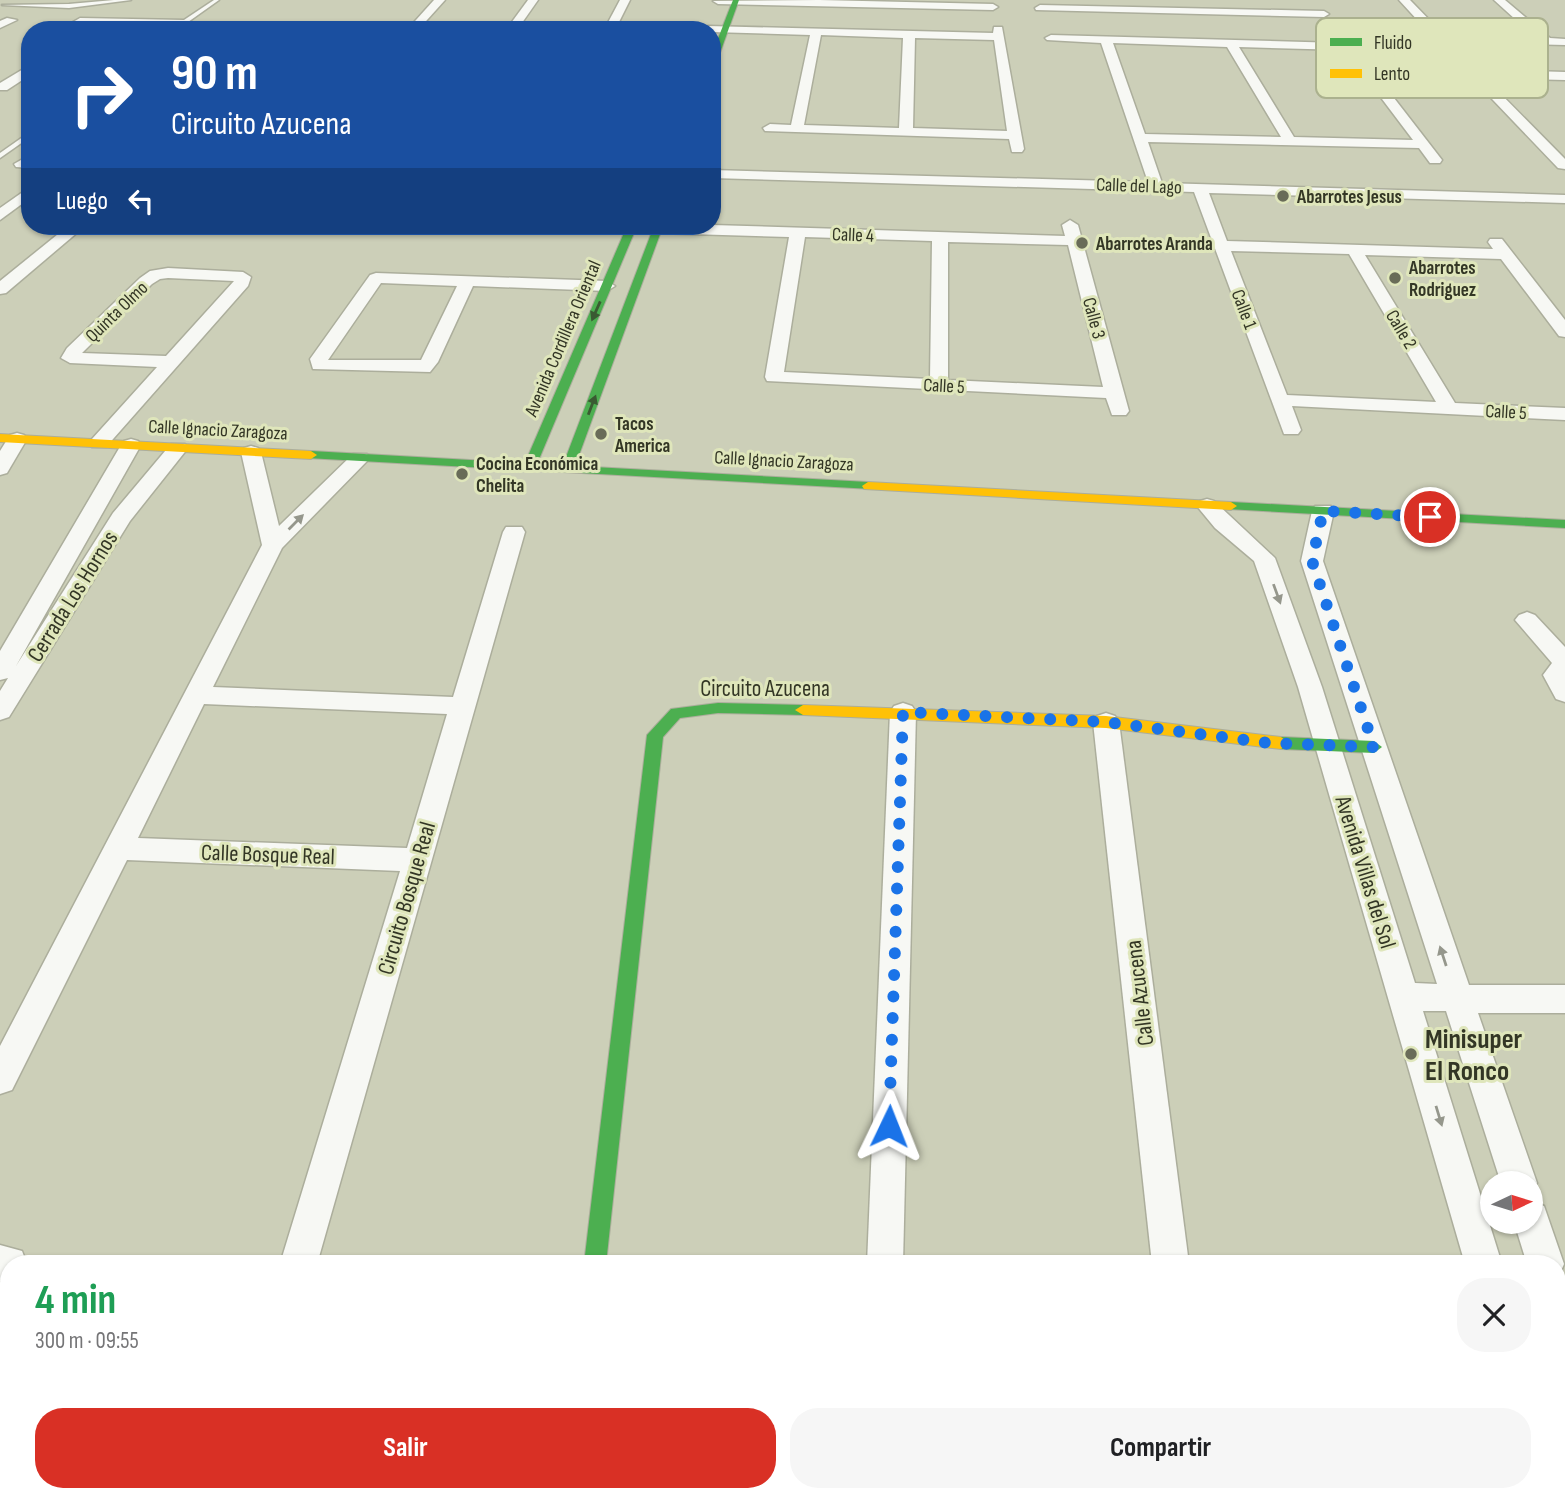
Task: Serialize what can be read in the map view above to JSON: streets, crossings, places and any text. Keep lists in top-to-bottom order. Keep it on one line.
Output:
{"streets":{"street":["Calle del Lago","Calle 4","Calle 1","Quinta Olmo","Calle 3","Calle 2","Avenida Cordillera Oriental","Calle 5","Calle Ignacio Zaragoza","Cerrada Los Hornos","Circuito Azucena","Calle Bosque Real","Avenida Villas del Sol","Circuito Bosque Real","Calle Azucena"]},"crossings":[["Calle del Lago","Calle 1"],["Calle 4","Calle 3"],["Calle 1","Calle 5"],["Quinta Olmo","Calle Ignacio Zaragoza"],["Calle 3","Calle 5"],["Calle 2","Calle 5"],["Avenida Cordillera Oriental","Calle Ignacio Zaragoza"],["Calle Ignacio Zaragoza","Cerrada Los Hornos"],["Calle Ignacio Zaragoza","Avenida Villas del Sol"],["Circuito Azucena","Avenida Villas del Sol"],["Circuito Azucena","Calle Azucena"],["Calle Bosque Real","Circuito Bosque Real"]],"places":["Abarrotes Jesus","Abarrotes Aranda","Abarrotes Rodriguez","Tacos America","Cocina Económica Chelita","Minisuper El Ronco"],"legend":["Fluido","Lento"],"north":"right","page":{"turn":["90 m","Circuito Azucena"],"then":"Luego","heading":["4 min","300 m · 09:55"],"buttons":["Salir","Compartir"]}}
